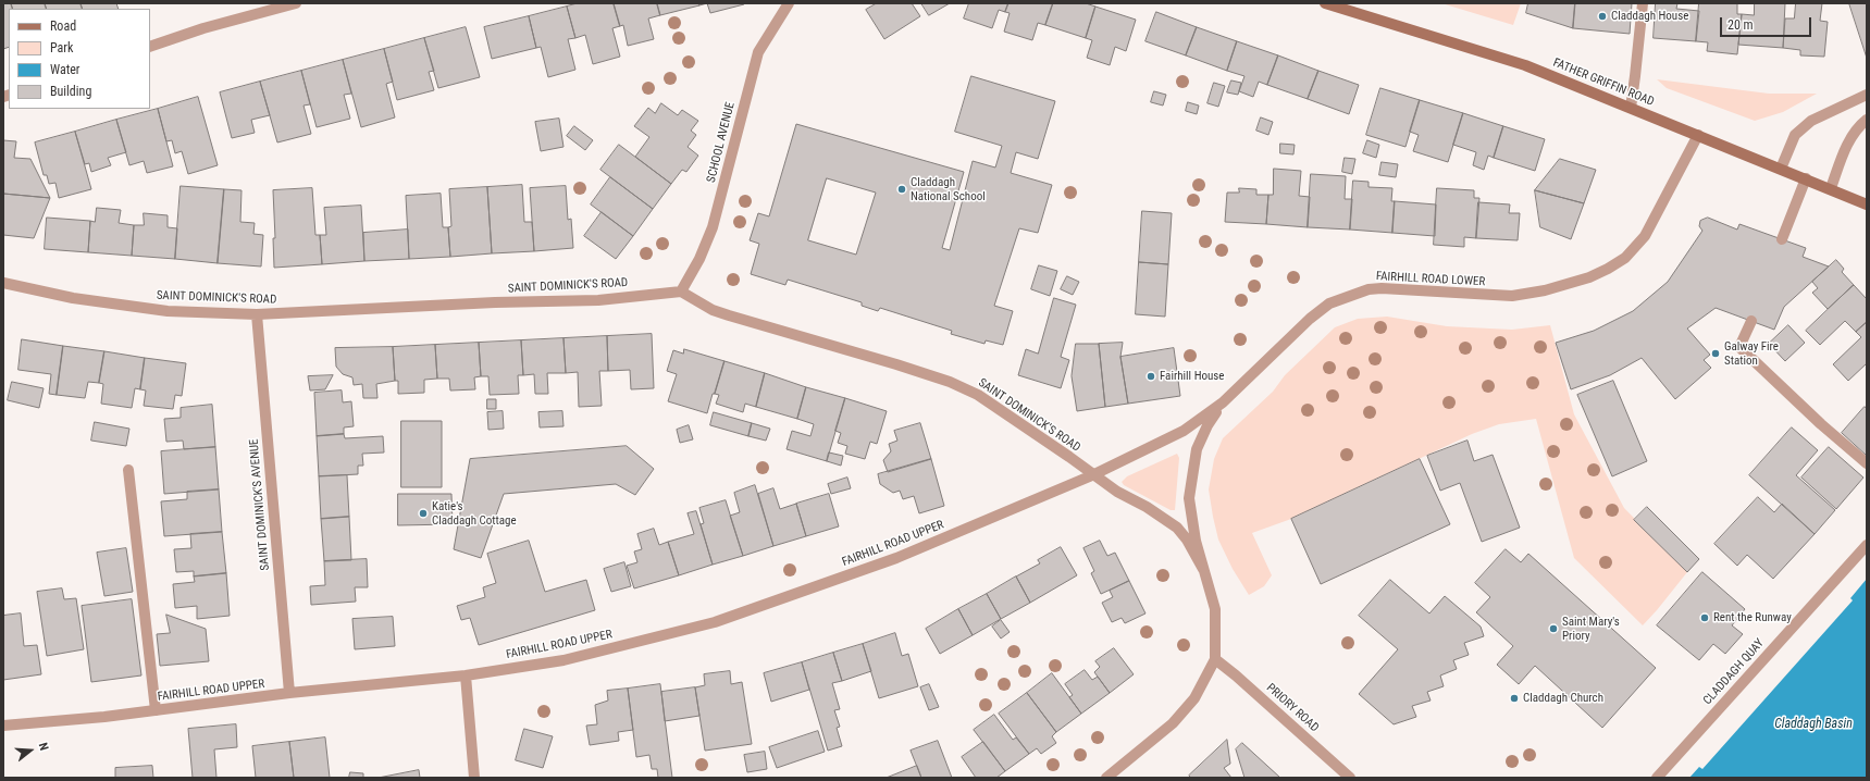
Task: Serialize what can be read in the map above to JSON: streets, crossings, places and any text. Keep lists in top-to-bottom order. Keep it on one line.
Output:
{"streets":{"main road":["FATHER GRIFFIN ROAD"],"street":["SCHOOL AVENUE","FAIRHILL ROAD LOWER","SAINT DOMINICK'S ROAD","SAINT DOMINICK'S AVENUE","FAIRHILL ROAD UPPER","CLADDAGH QUAY","PRIORY ROAD"]},"crossings":[["FATHER GRIFFIN ROAD","FAIRHILL ROAD LOWER"],["SCHOOL AVENUE","SAINT DOMINICK'S ROAD"],["FAIRHILL ROAD LOWER","SAINT DOMINICK'S ROAD"],["FAIRHILL ROAD LOWER","FAIRHILL ROAD UPPER"],["SAINT DOMINICK'S ROAD","SAINT DOMINICK'S AVENUE"],["SAINT DOMINICK'S ROAD","FAIRHILL ROAD UPPER"],["SAINT DOMINICK'S AVENUE","FAIRHILL ROAD UPPER"]],"water":["Claddagh Basin"],"places":["Claddagh House","Claddagh National School","Galway Fire Station","Fairhill House","Katie's Claddagh Cottage","Rent the Runway","Saint Mary's Priory","Claddagh Church"],"legend":["Road","Park","Water","Building"],"scale_bar":"20 m","north":"right"}
